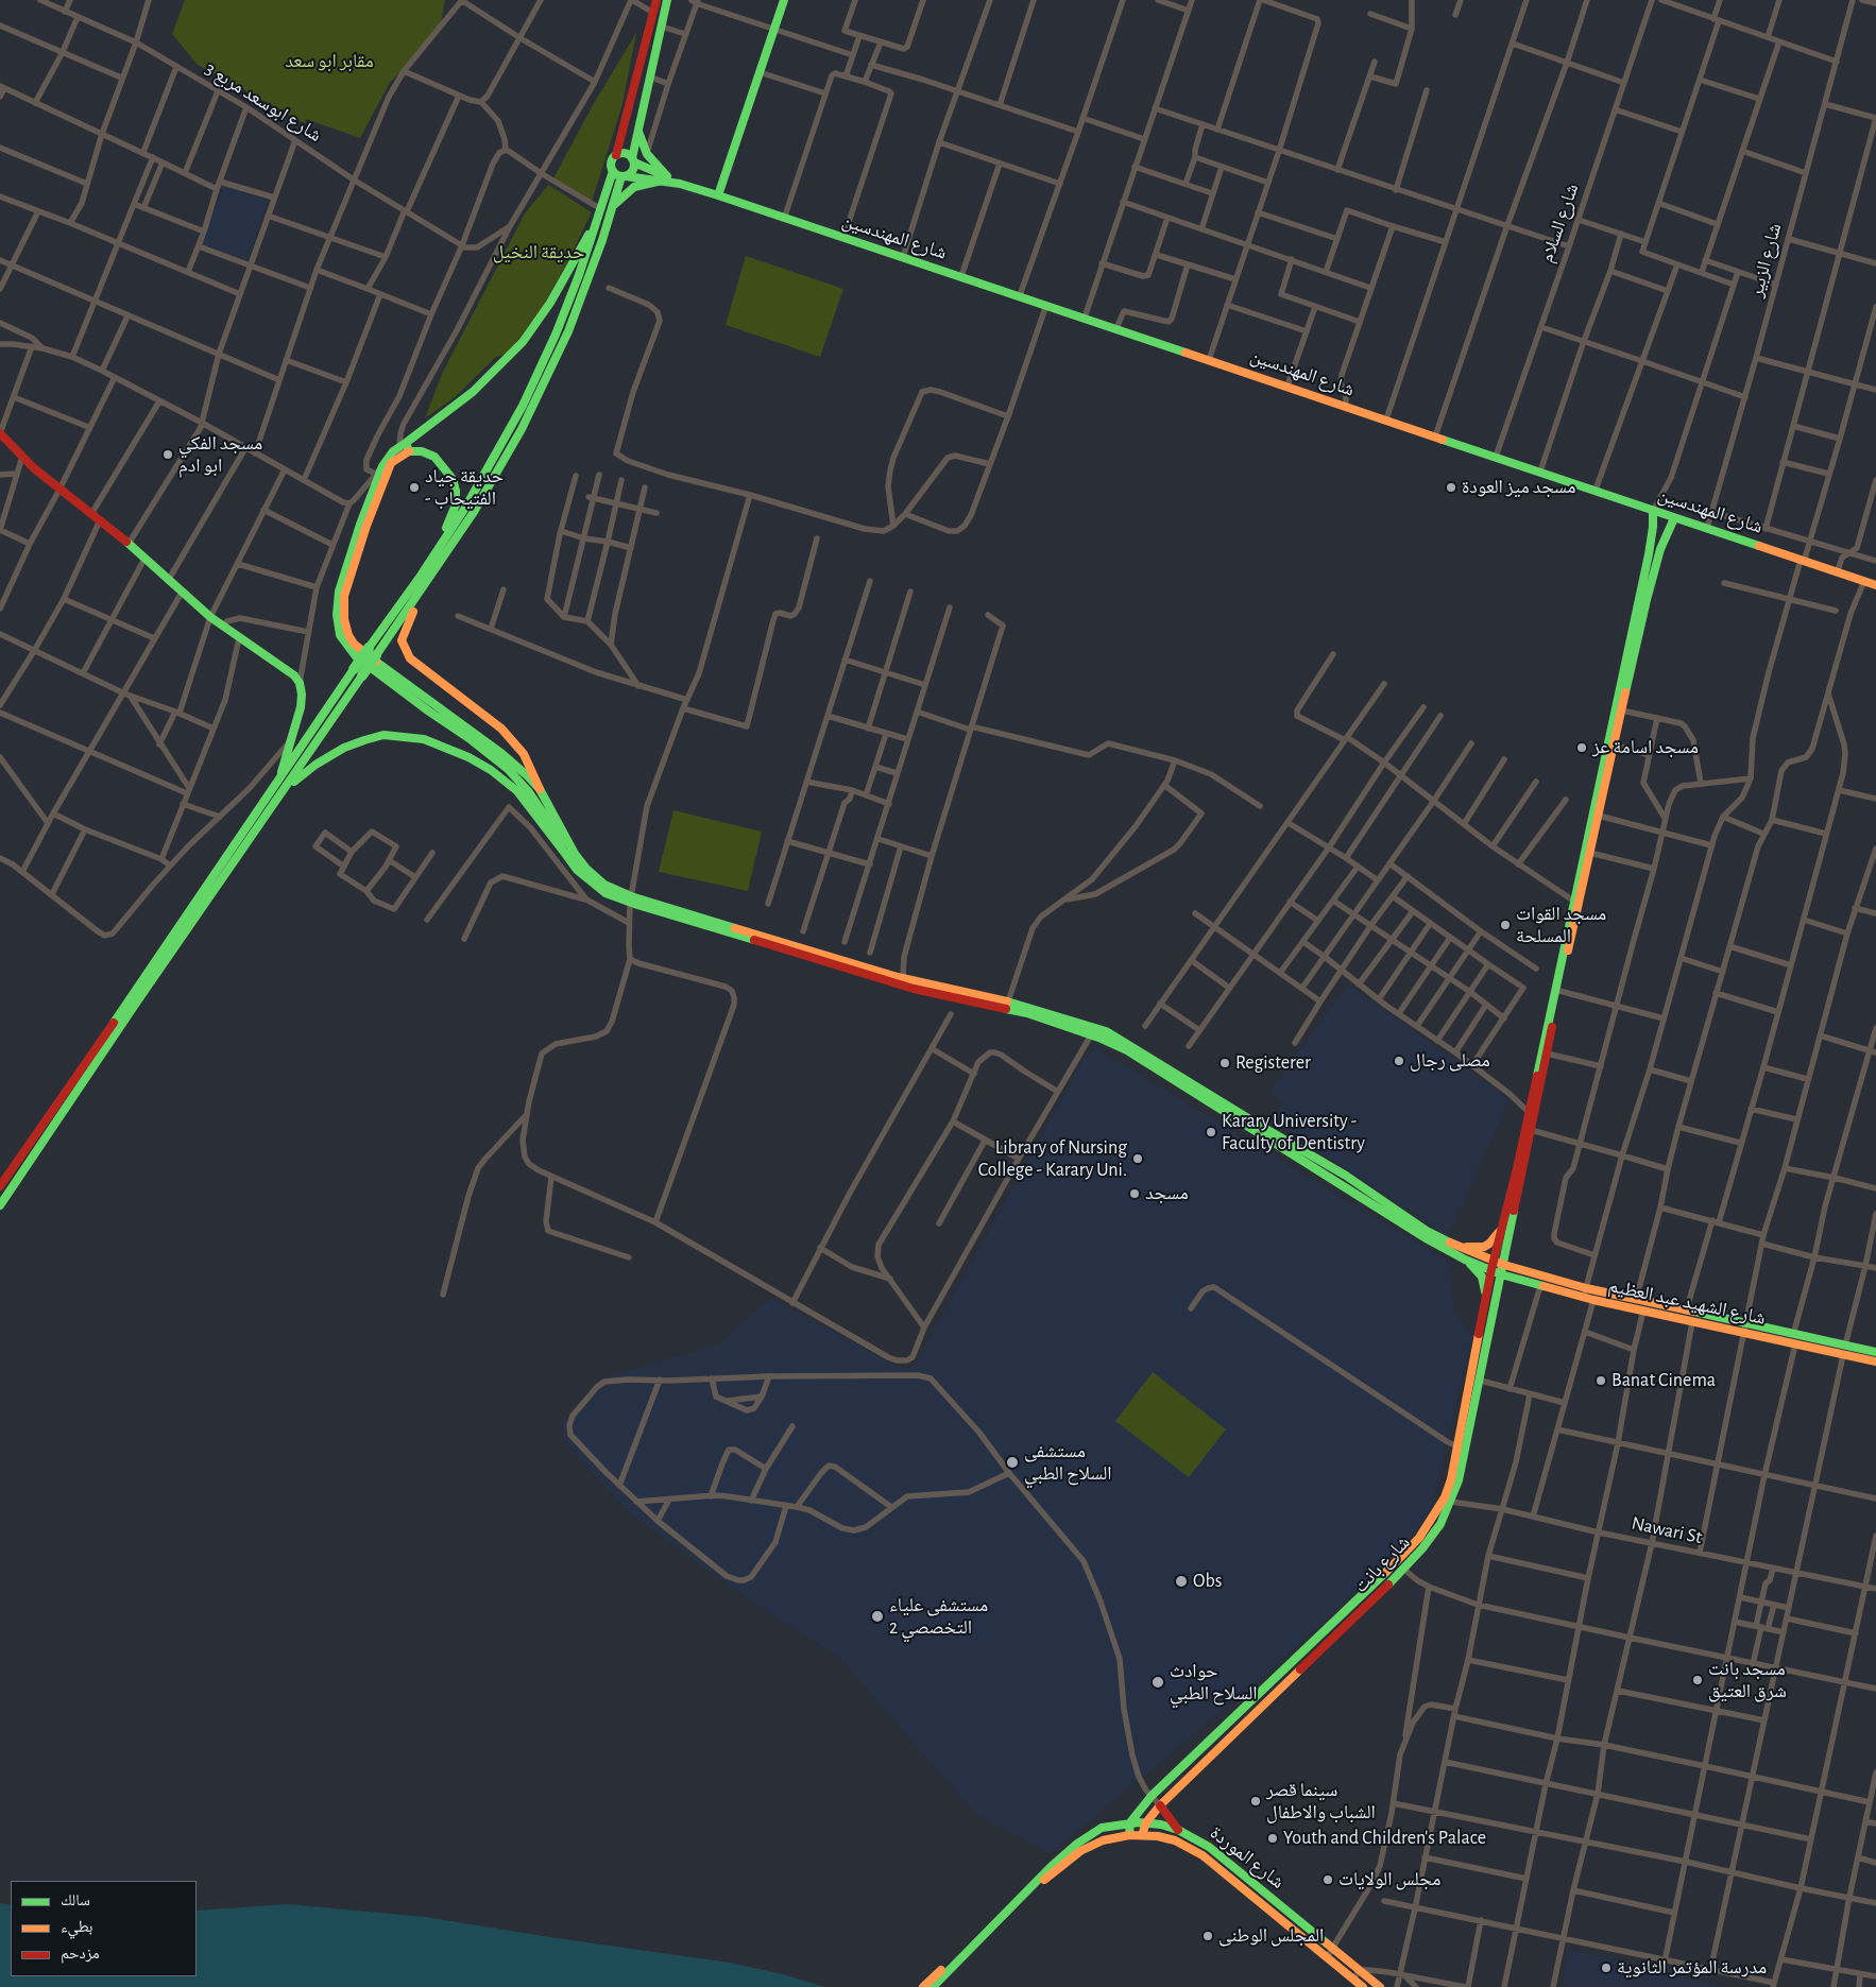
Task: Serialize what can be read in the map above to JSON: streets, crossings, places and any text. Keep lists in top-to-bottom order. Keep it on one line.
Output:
{"streets":{"main road":["شارع المهندسين","شارع الشهيد عبد العظيم","شارع بانت","شارع الموردة"],"street":["شارع ابوسعد مربع 3","شارع السلام","شارع الزبير","Nawari St"]},"crossings":[["شارع السلام","شارع المهندسين"],["شارع المهندسين","شارع الزبير"],["شارع الشهيد عبد العظيم","شارع بانت"],["Nawari St","شارع بانت"],["شارع بانت","شارع الموردة"]],"parks":["مقابر ابو سعد","حديقة النخيل"],"places":["مسجد الفكي ابو ادم","حديقة جياد - الفتيحاب","مسجد ميز العودة","مسجد اسامة عز","مسجد القوات المسلحة","مصلى رجال","Registerer","Karary University - Faculty of Dentistry","Library of Nursing College - Karary Uni.","مسجد","Banat Cinema","مستشفى السلاح الطبي","Obs","مستشفى علياء التخصصي 2","مسجد بانت شرق العتيق","حوادث السلاح الطبي","سينما قصر الشباب والاطفال","Youth and Children's Palace","مجلس الولايات","المجلس الوطنى","مدرسة المؤتمر الثانوية"],"legend":["سالك","بطيء","مزدحم"]}
